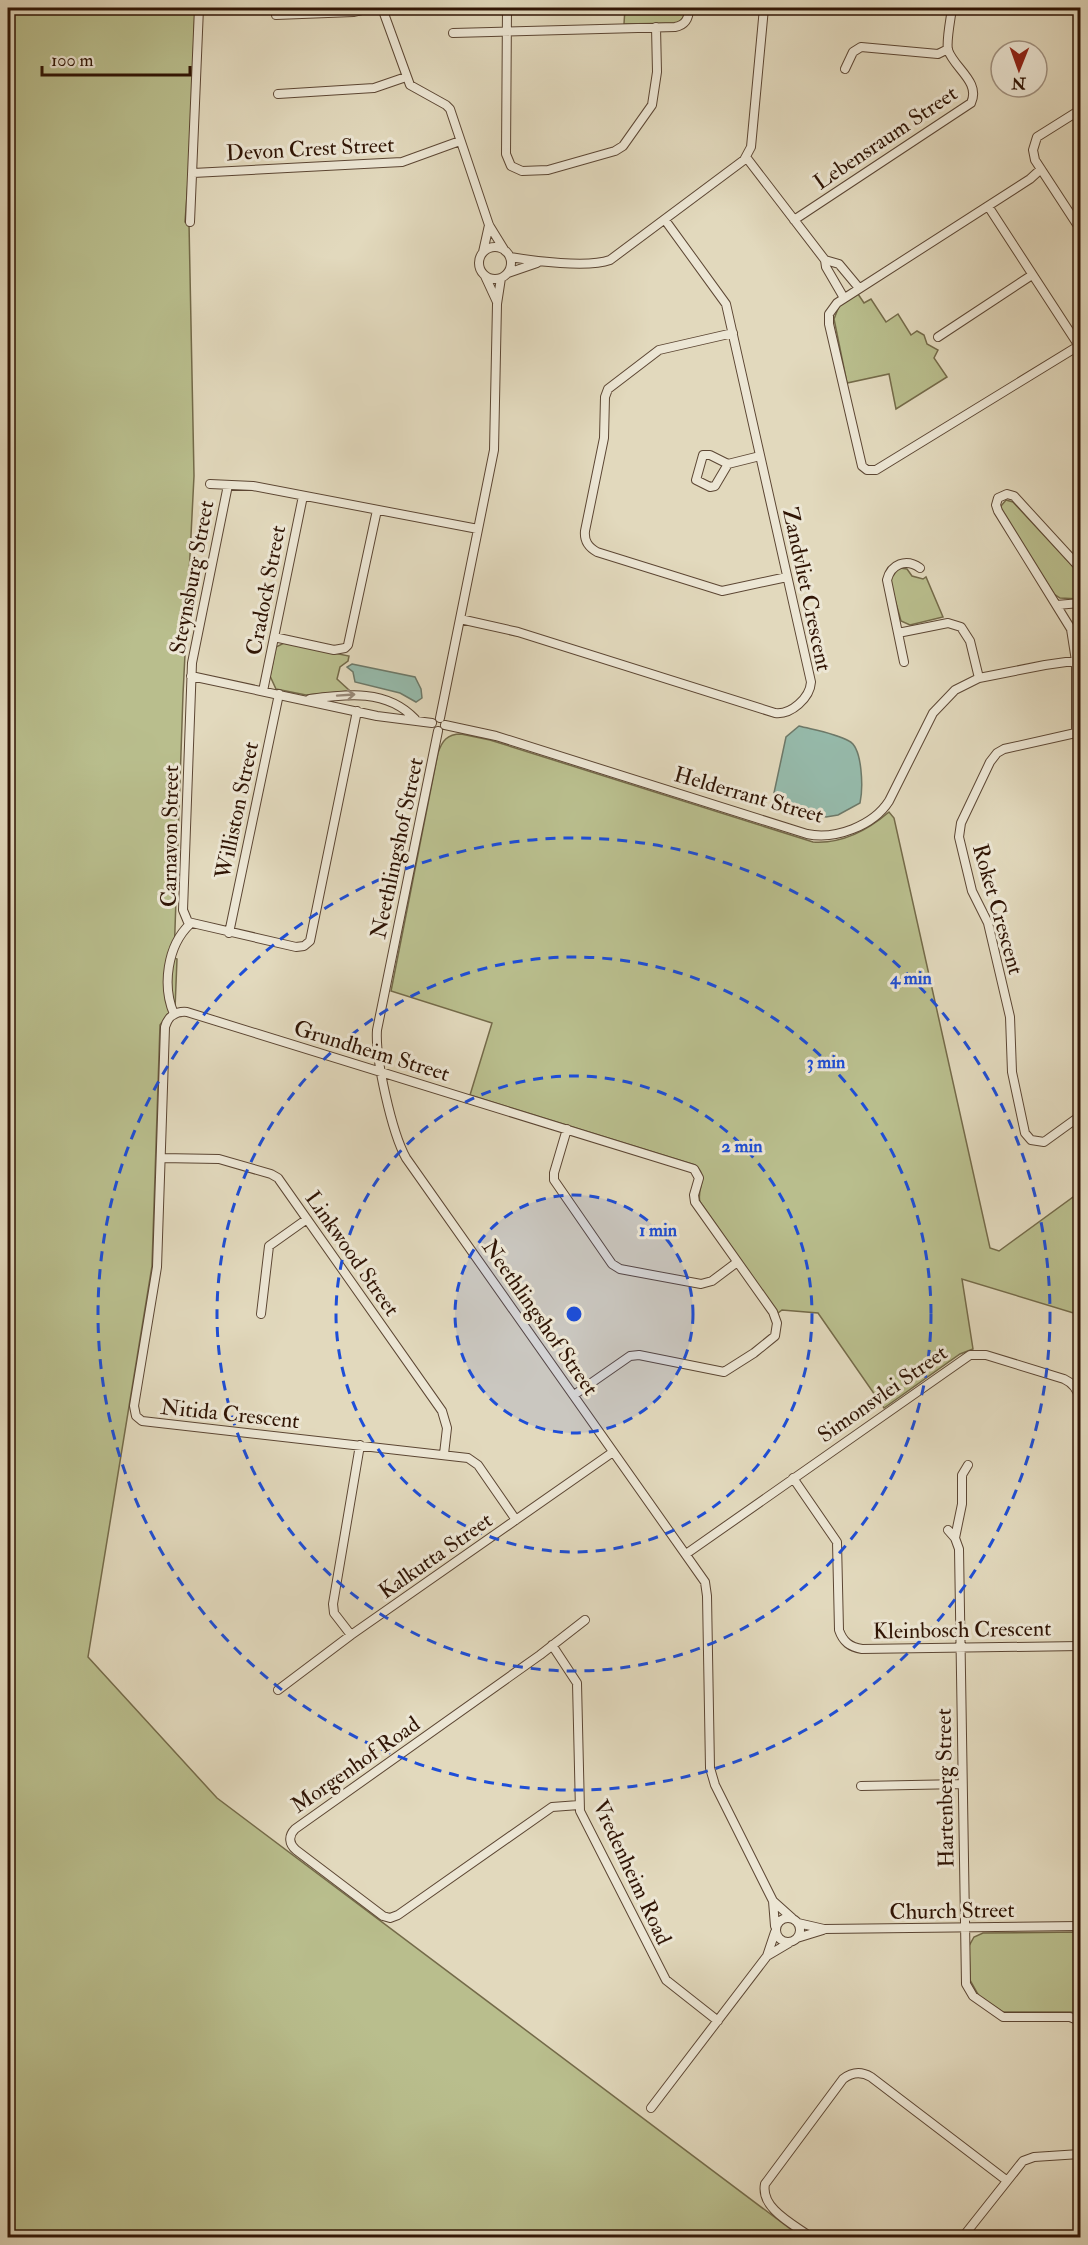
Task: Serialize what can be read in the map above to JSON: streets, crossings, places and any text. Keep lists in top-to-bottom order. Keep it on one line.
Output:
{"streets":{"street":["Lebensraum Street","Devon Crest Street","Steynsburg Street","Zandvliet Crescent","Cradock Street","Helderrant Street","Williston Street","Carnavon Street","Neethlingshof Street","Roket Crescent","Grundheim Street","Linkwood Street","Simonsvlei Street","Nitida Crescent","Kalkutta Street","Kleinbosch Crescent","Morgenhof Road","Hartenberg Street","Vredenheim Road","Church Street"]},"crossings":[["Steynsburg Street","Carnavon Street"],["Helderrant Street","Neethlingshof Street"],["Helderrant Street","Roket Crescent"],["Williston Street","Carnavon Street"],["Neethlingshof Street","Grundheim Street"],["Neethlingshof Street","Simonsvlei Street"],["Neethlingshof Street","Kalkutta Street"],["Linkwood Street","Nitida Crescent"],["Simonsvlei Street","Kleinbosch Crescent"],["Nitida Crescent","Kalkutta Street"],["Kleinbosch Crescent","Hartenberg Street"],["Morgenhof Road","Vredenheim Road"],["Hartenberg Street","Church Street"]],"scale_bar":"100 m","north":"bottom","rings":["4 min","3 min","2 min","1 min"]}
